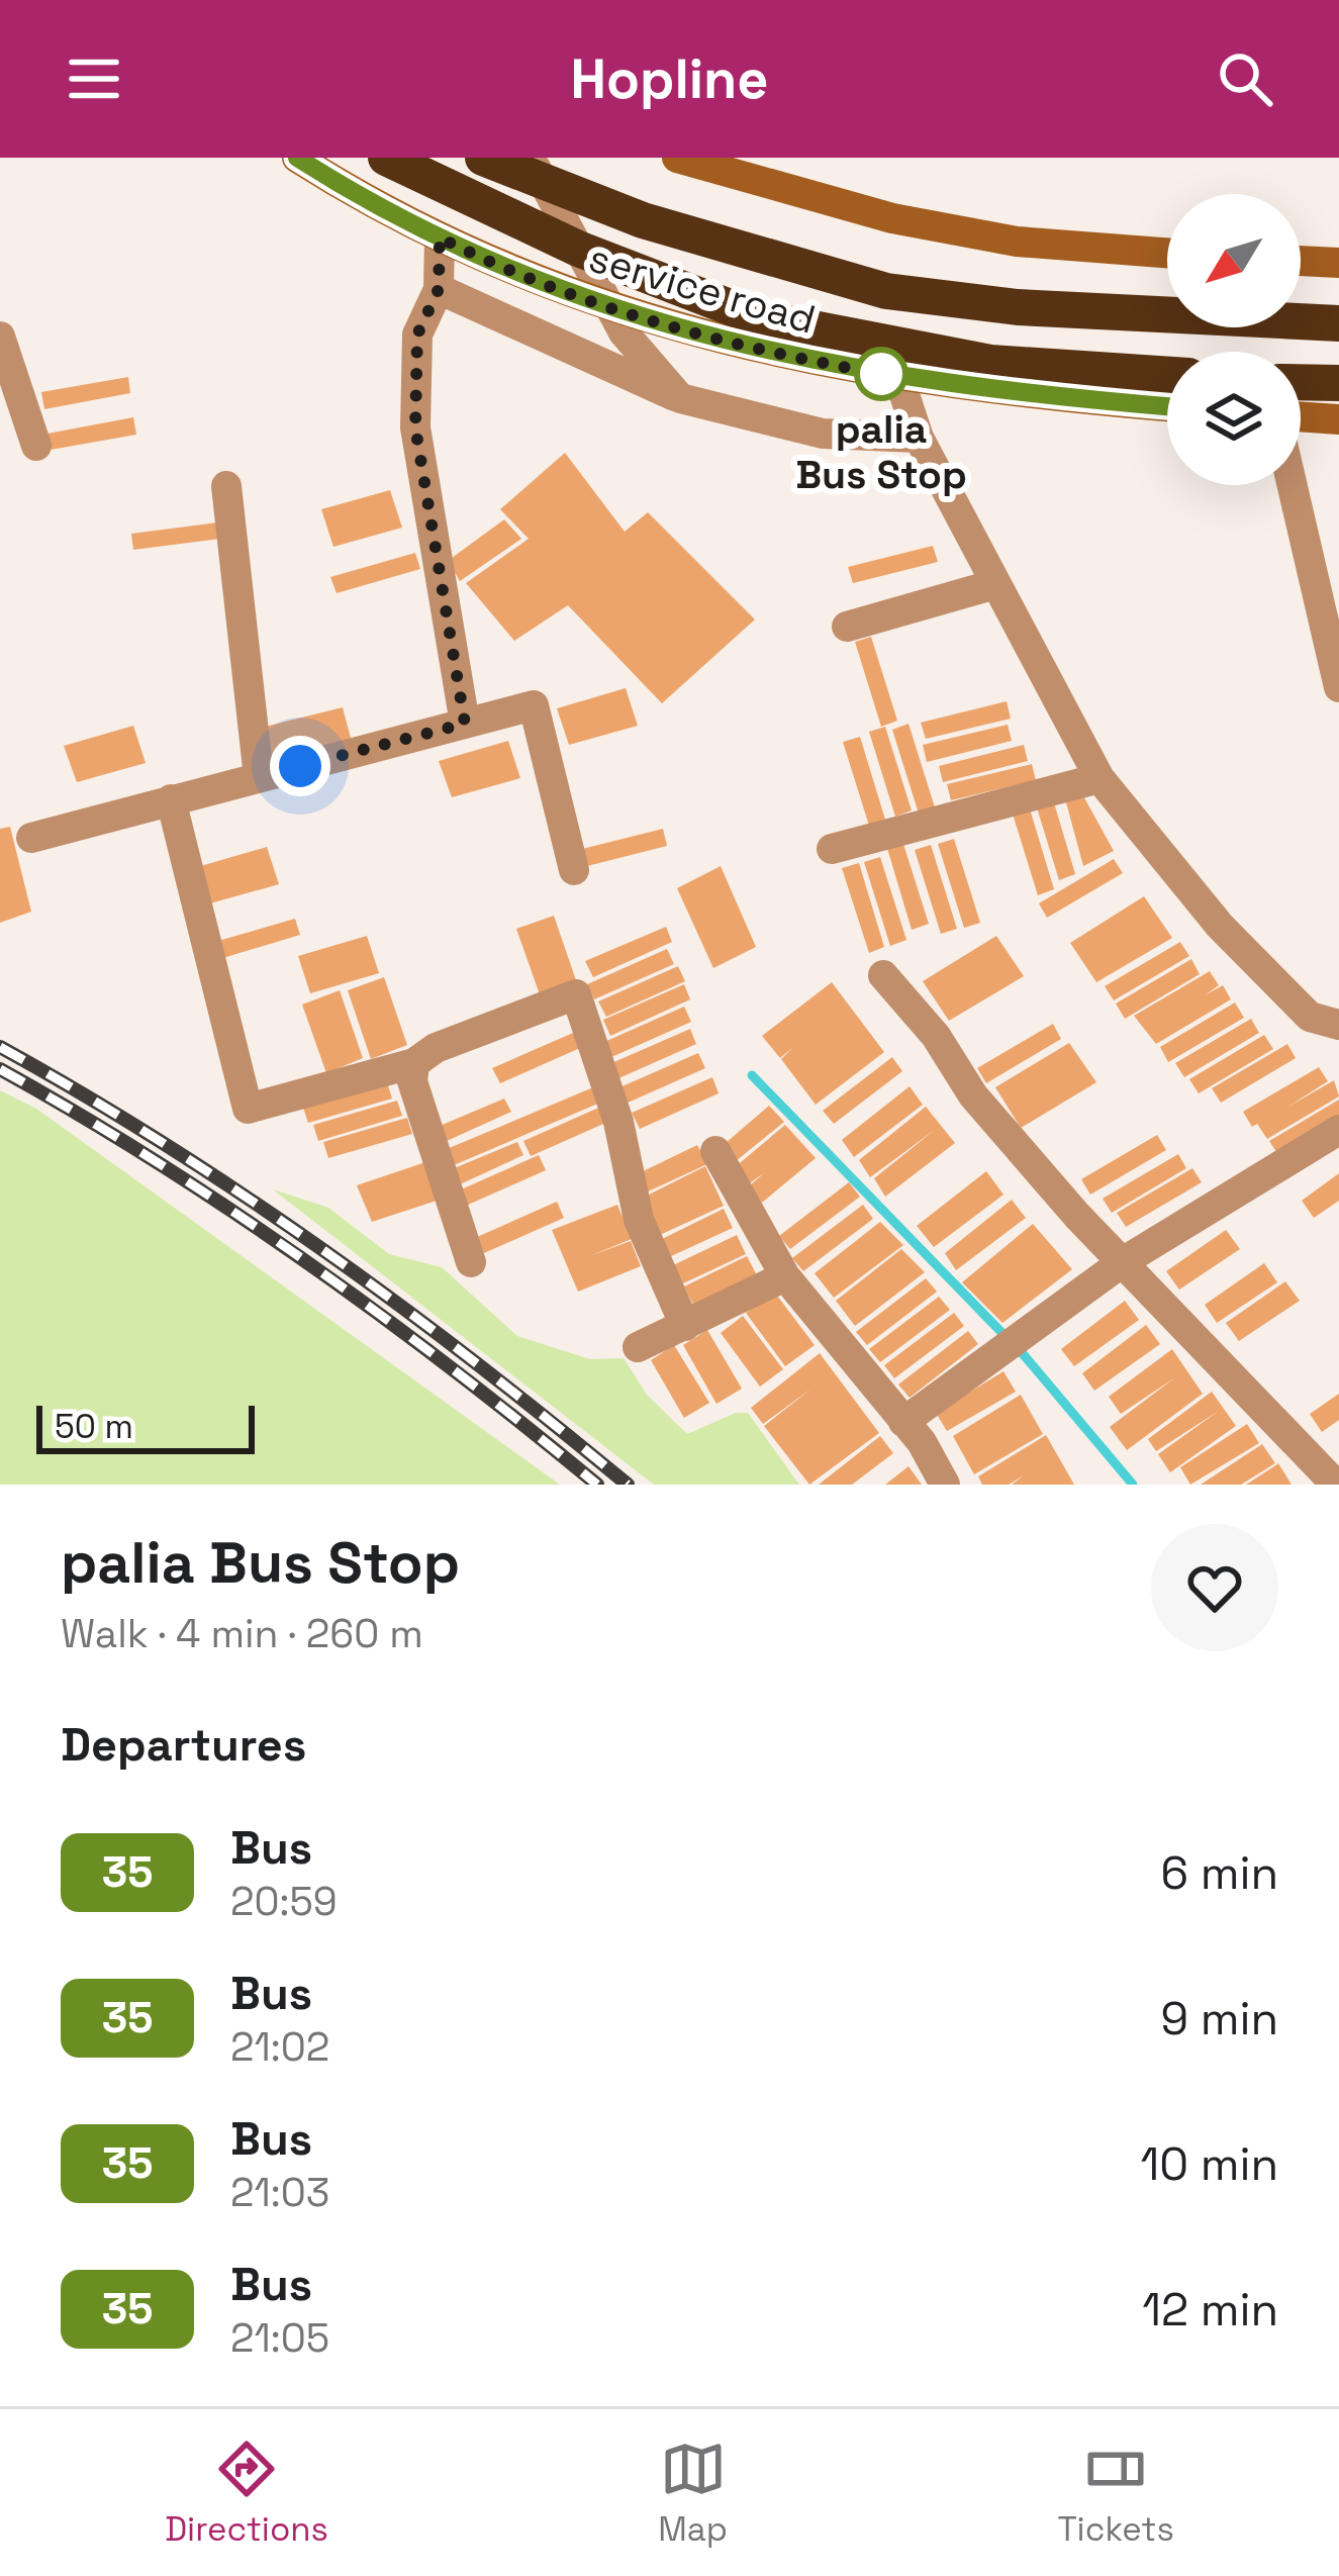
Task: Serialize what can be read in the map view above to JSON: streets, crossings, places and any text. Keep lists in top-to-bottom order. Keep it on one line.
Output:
{"streets":{"street":["service road"]},"places":["palia Bus Stop"],"lines":["bus line 35"],"scale_bar":"50 m","north":"bottom left","page":{"header":"Hopline","scale":"50 m","heading":[["palia Bus Stop","Walk · 4 min · 260 m"],"Departures"],"list":[{"mark":"35","name":"Bus","note":"20:59","value":"6 min"},{"mark":"35","name":"Bus","note":"21:02","value":"9 min"},{"mark":"35","name":"Bus","note":"21:03","value":"10 min"},{"mark":"35","name":"Bus","note":"21:05","value":"12 min"}],"tabs":["Directions","Map","Tickets"]}}
